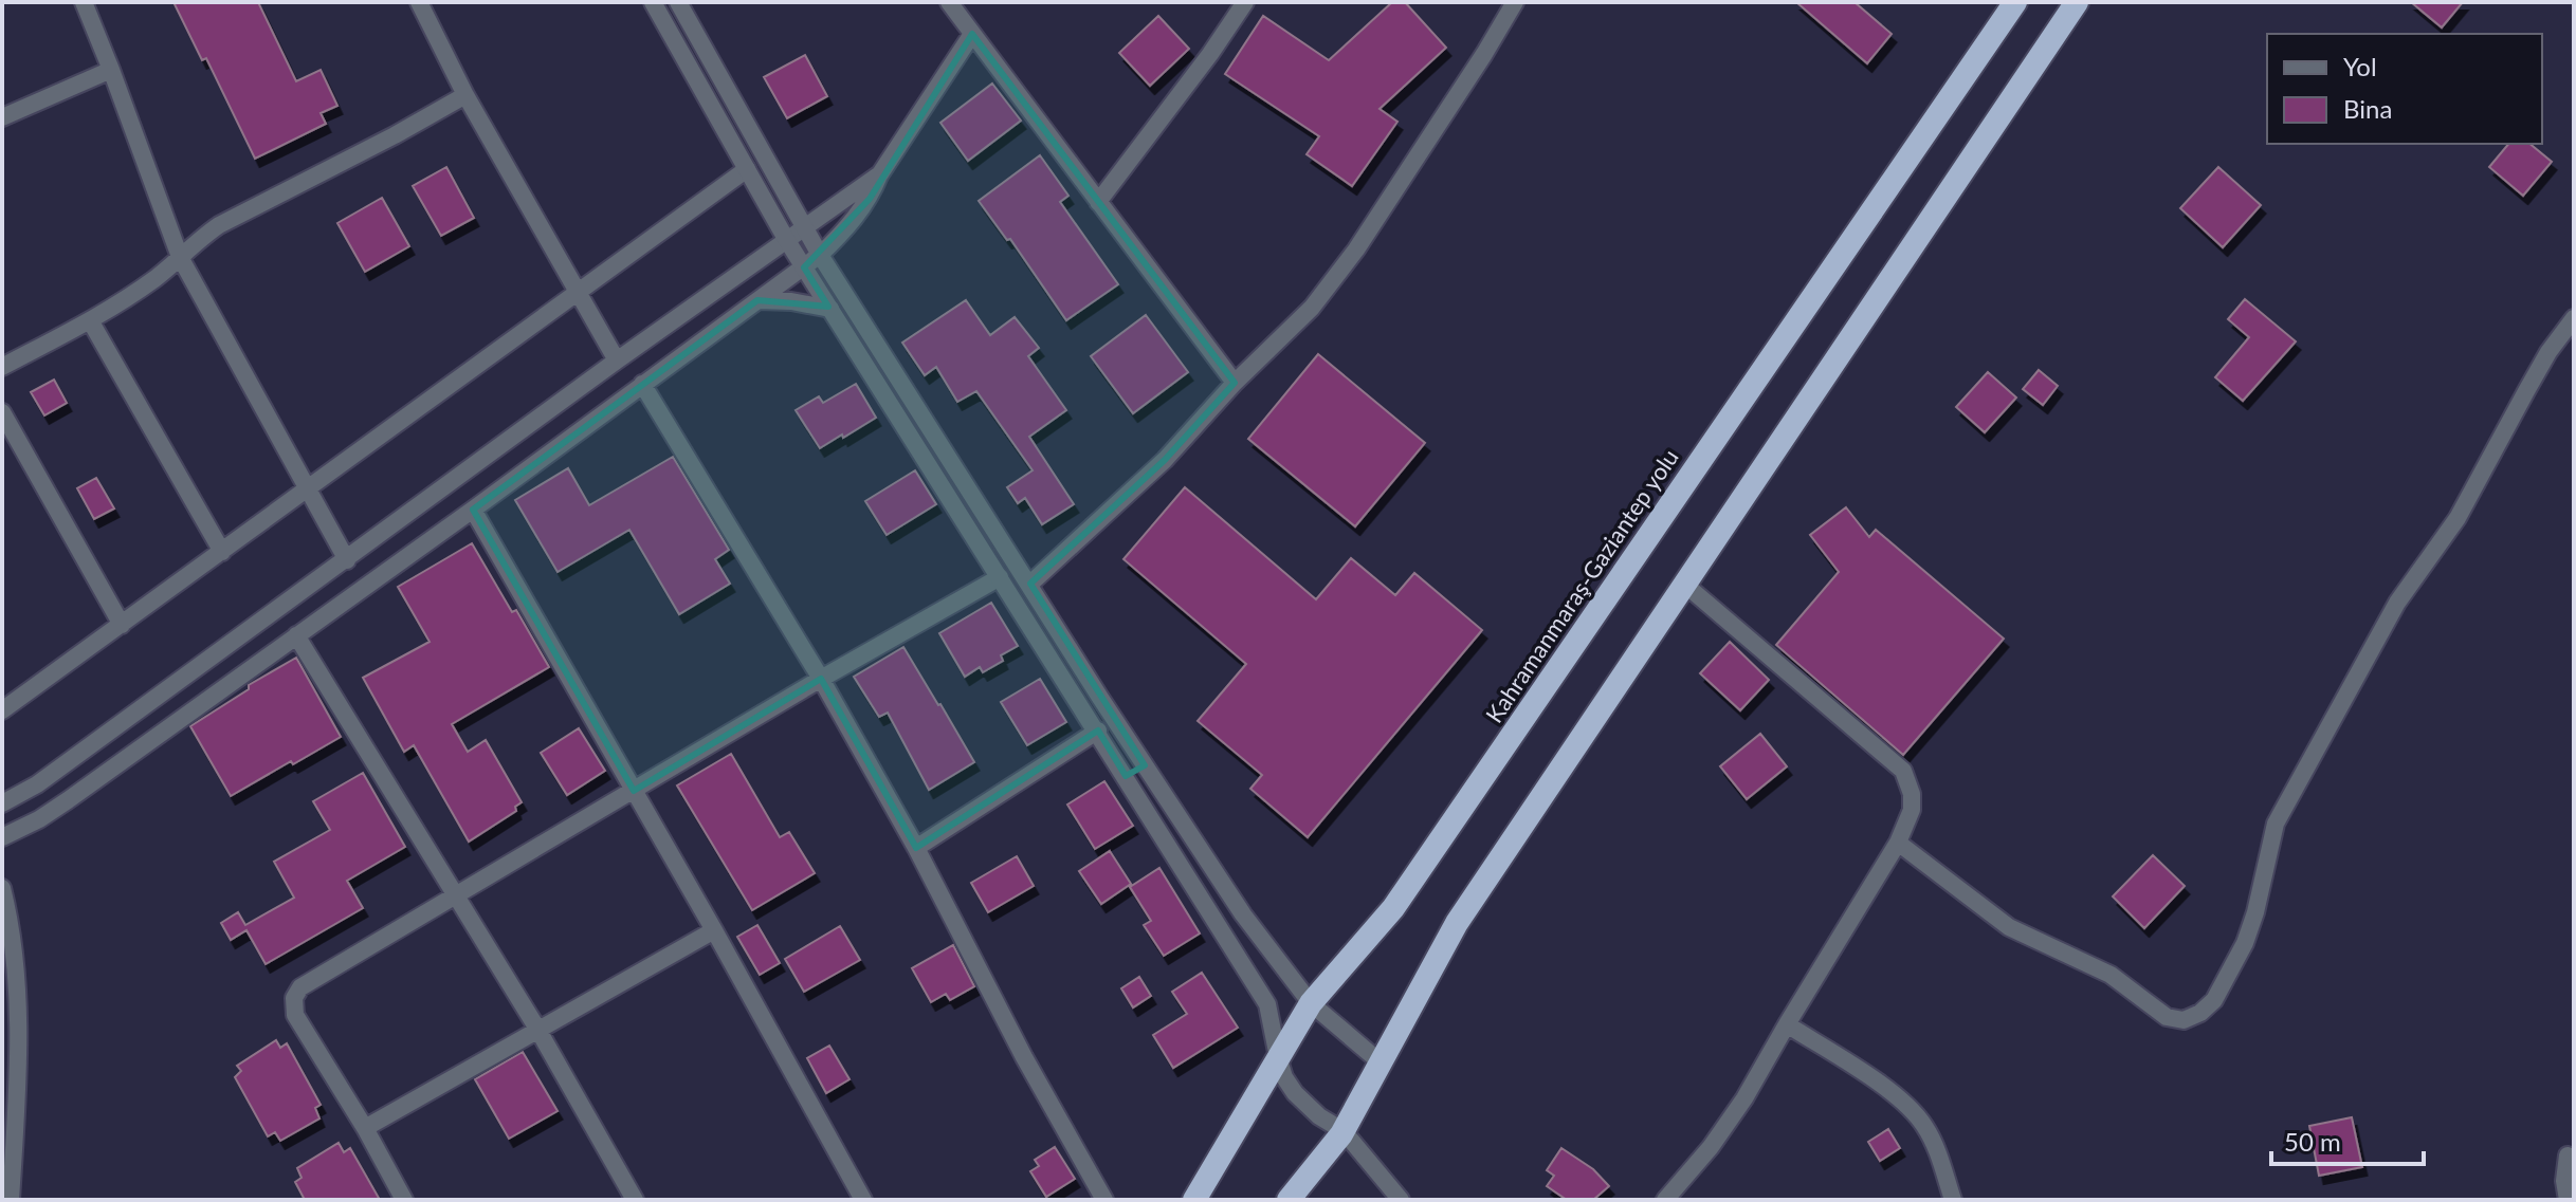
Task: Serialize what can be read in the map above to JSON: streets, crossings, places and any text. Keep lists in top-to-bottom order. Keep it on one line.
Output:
{"streets":{"highway":["Kahramanmaraş-Gaziantep yolu"]},"legend":["Yol","Bina"],"scale_bar":"50 m"}
